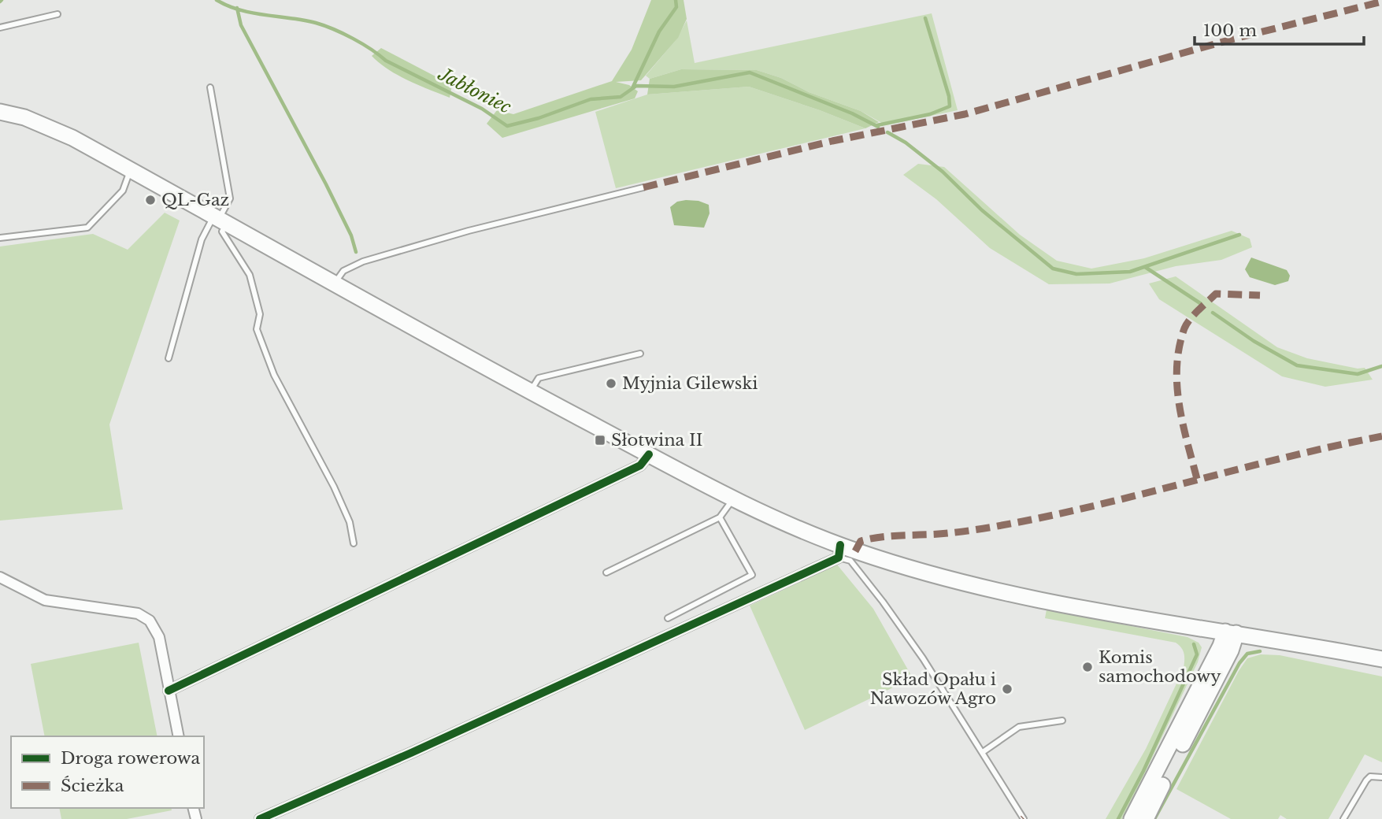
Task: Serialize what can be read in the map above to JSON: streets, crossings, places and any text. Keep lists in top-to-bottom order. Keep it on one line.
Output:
{"water":["Jabłoniec"],"places":{"other":["QL-Gaz","Myjnia Gilewski","Komis samochodowy","Skład Opału i Nawozów Agro"],"transit":["Słotwina II"]},"legend":["Droga rowerowa","Ścieżka"],"scale_bar":"100 m"}
